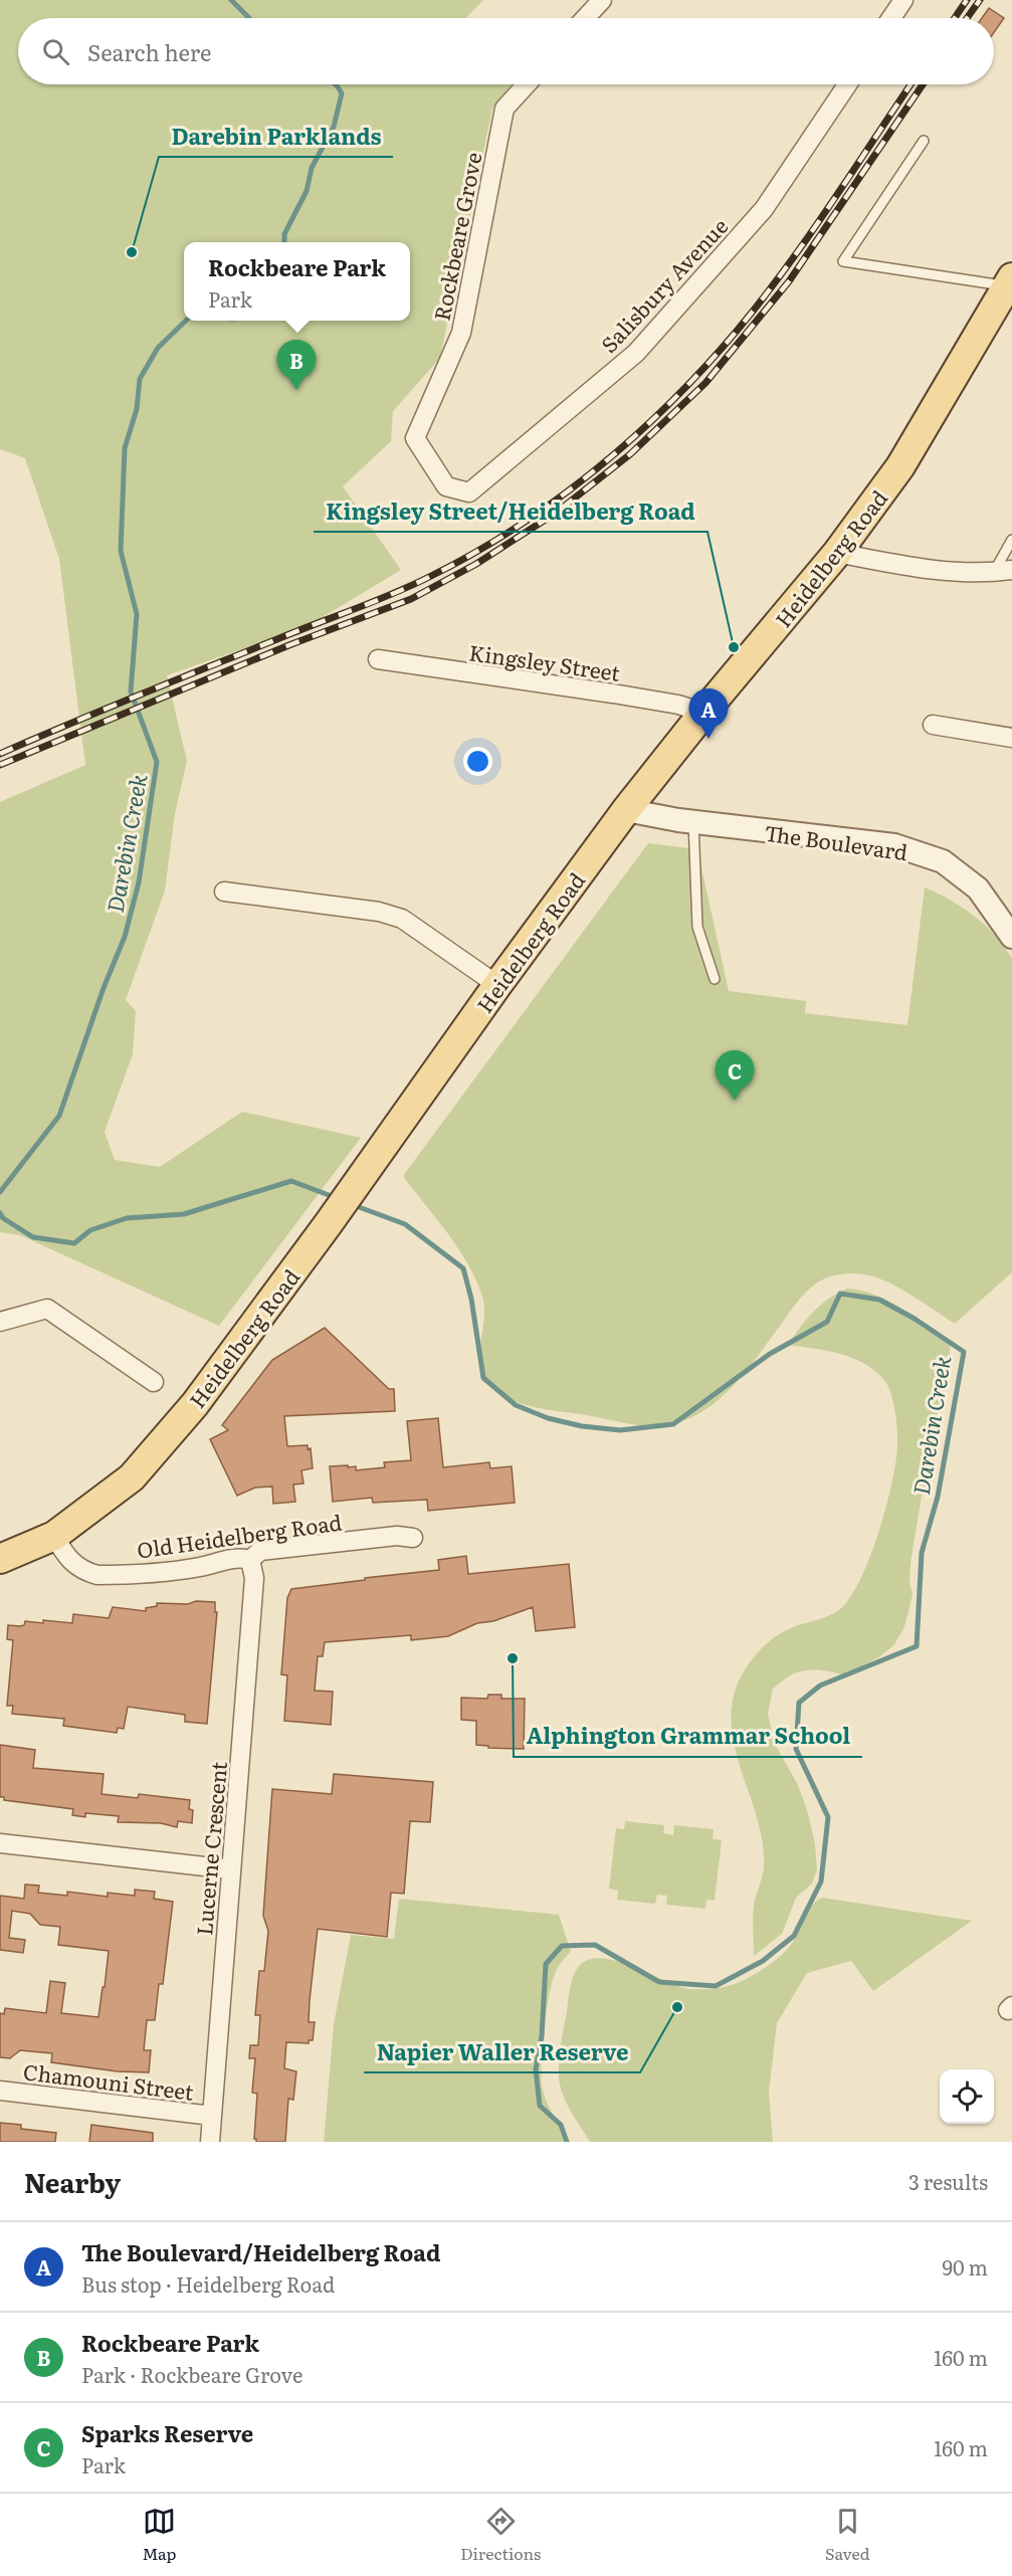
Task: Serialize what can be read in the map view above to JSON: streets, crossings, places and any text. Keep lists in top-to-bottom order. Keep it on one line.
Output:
{"streets":{"main road":["Heidelberg Road"],"street":["Rockbeare Grove","Salisbury Avenue","Kingsley Street","The Boulevard","Old Heidelberg Road","Lucerne Crescent","Chamouni Street"]},"crossings":[["Rockbeare Grove","Salisbury Avenue"],["Heidelberg Road","Kingsley Street"],["Heidelberg Road","The Boulevard"],["Heidelberg Road","Old Heidelberg Road"],["Old Heidelberg Road","Lucerne Crescent"],["Lucerne Crescent","Chamouni Street"]],"water":["Darebin Creek"],"places":["Darebin Parklands","Kingsley Street/Heidelberg Road","Alphington Grammar School","Napier Waller Reserve"],"page":{"search":"Search here","popup":["Rockbeare Park","Park"],"pins":["B","A","C"],"heading":["Nearby","3 results"],"list":[{"mark":"A","name":"The Boulevard/Heidelberg Road","note":"Bus stop · Heidelberg Road","value":"90 m"},{"mark":"B","name":"Rockbeare Park","note":"Park · Rockbeare Grove","value":"160 m"},{"mark":"C","name":"Sparks Reserve","note":"Park","value":"160 m"}],"nav":["Map","Directions","Saved"]}}
